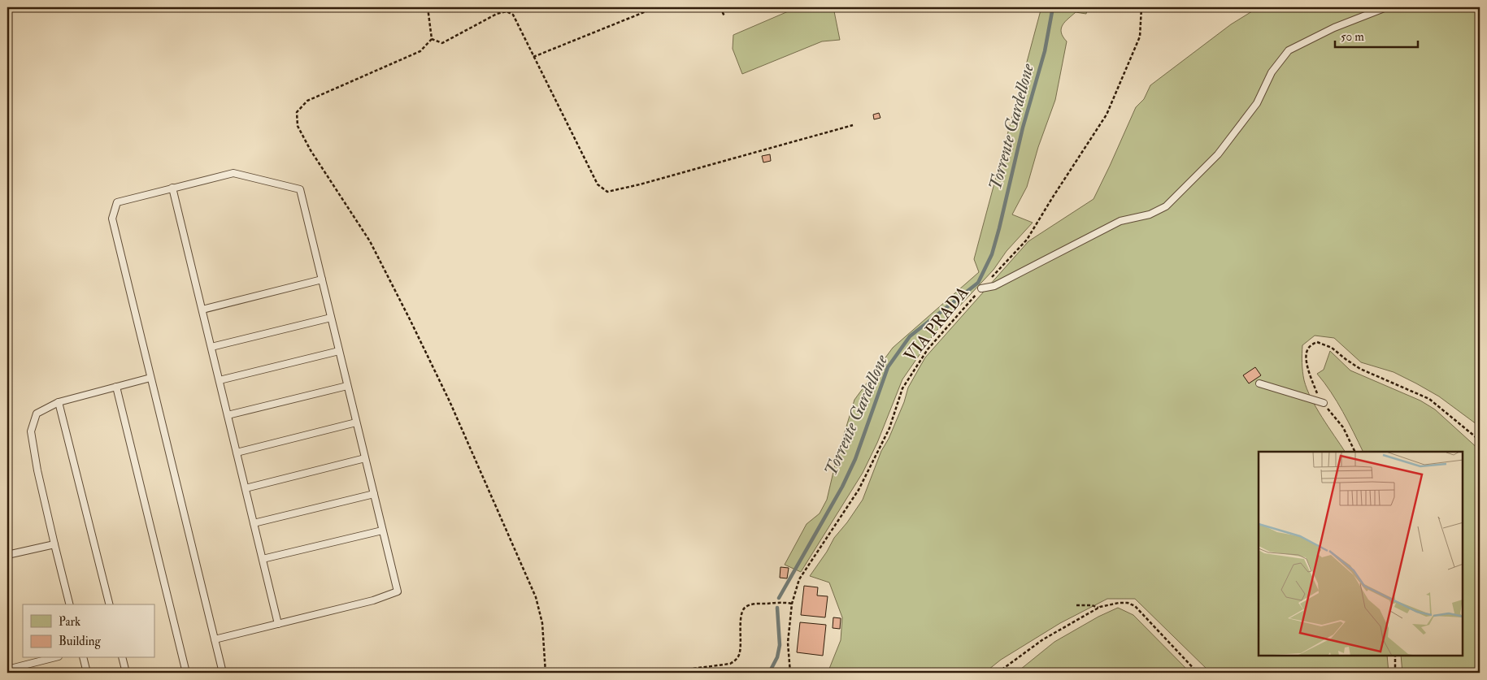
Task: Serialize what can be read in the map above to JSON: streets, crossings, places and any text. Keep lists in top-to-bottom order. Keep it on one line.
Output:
{"streets":{"path":["VIA PRADA"]},"water":["Torrente Gardellone"],"legend":["Park","Building"],"scale_bar":"50 m"}
